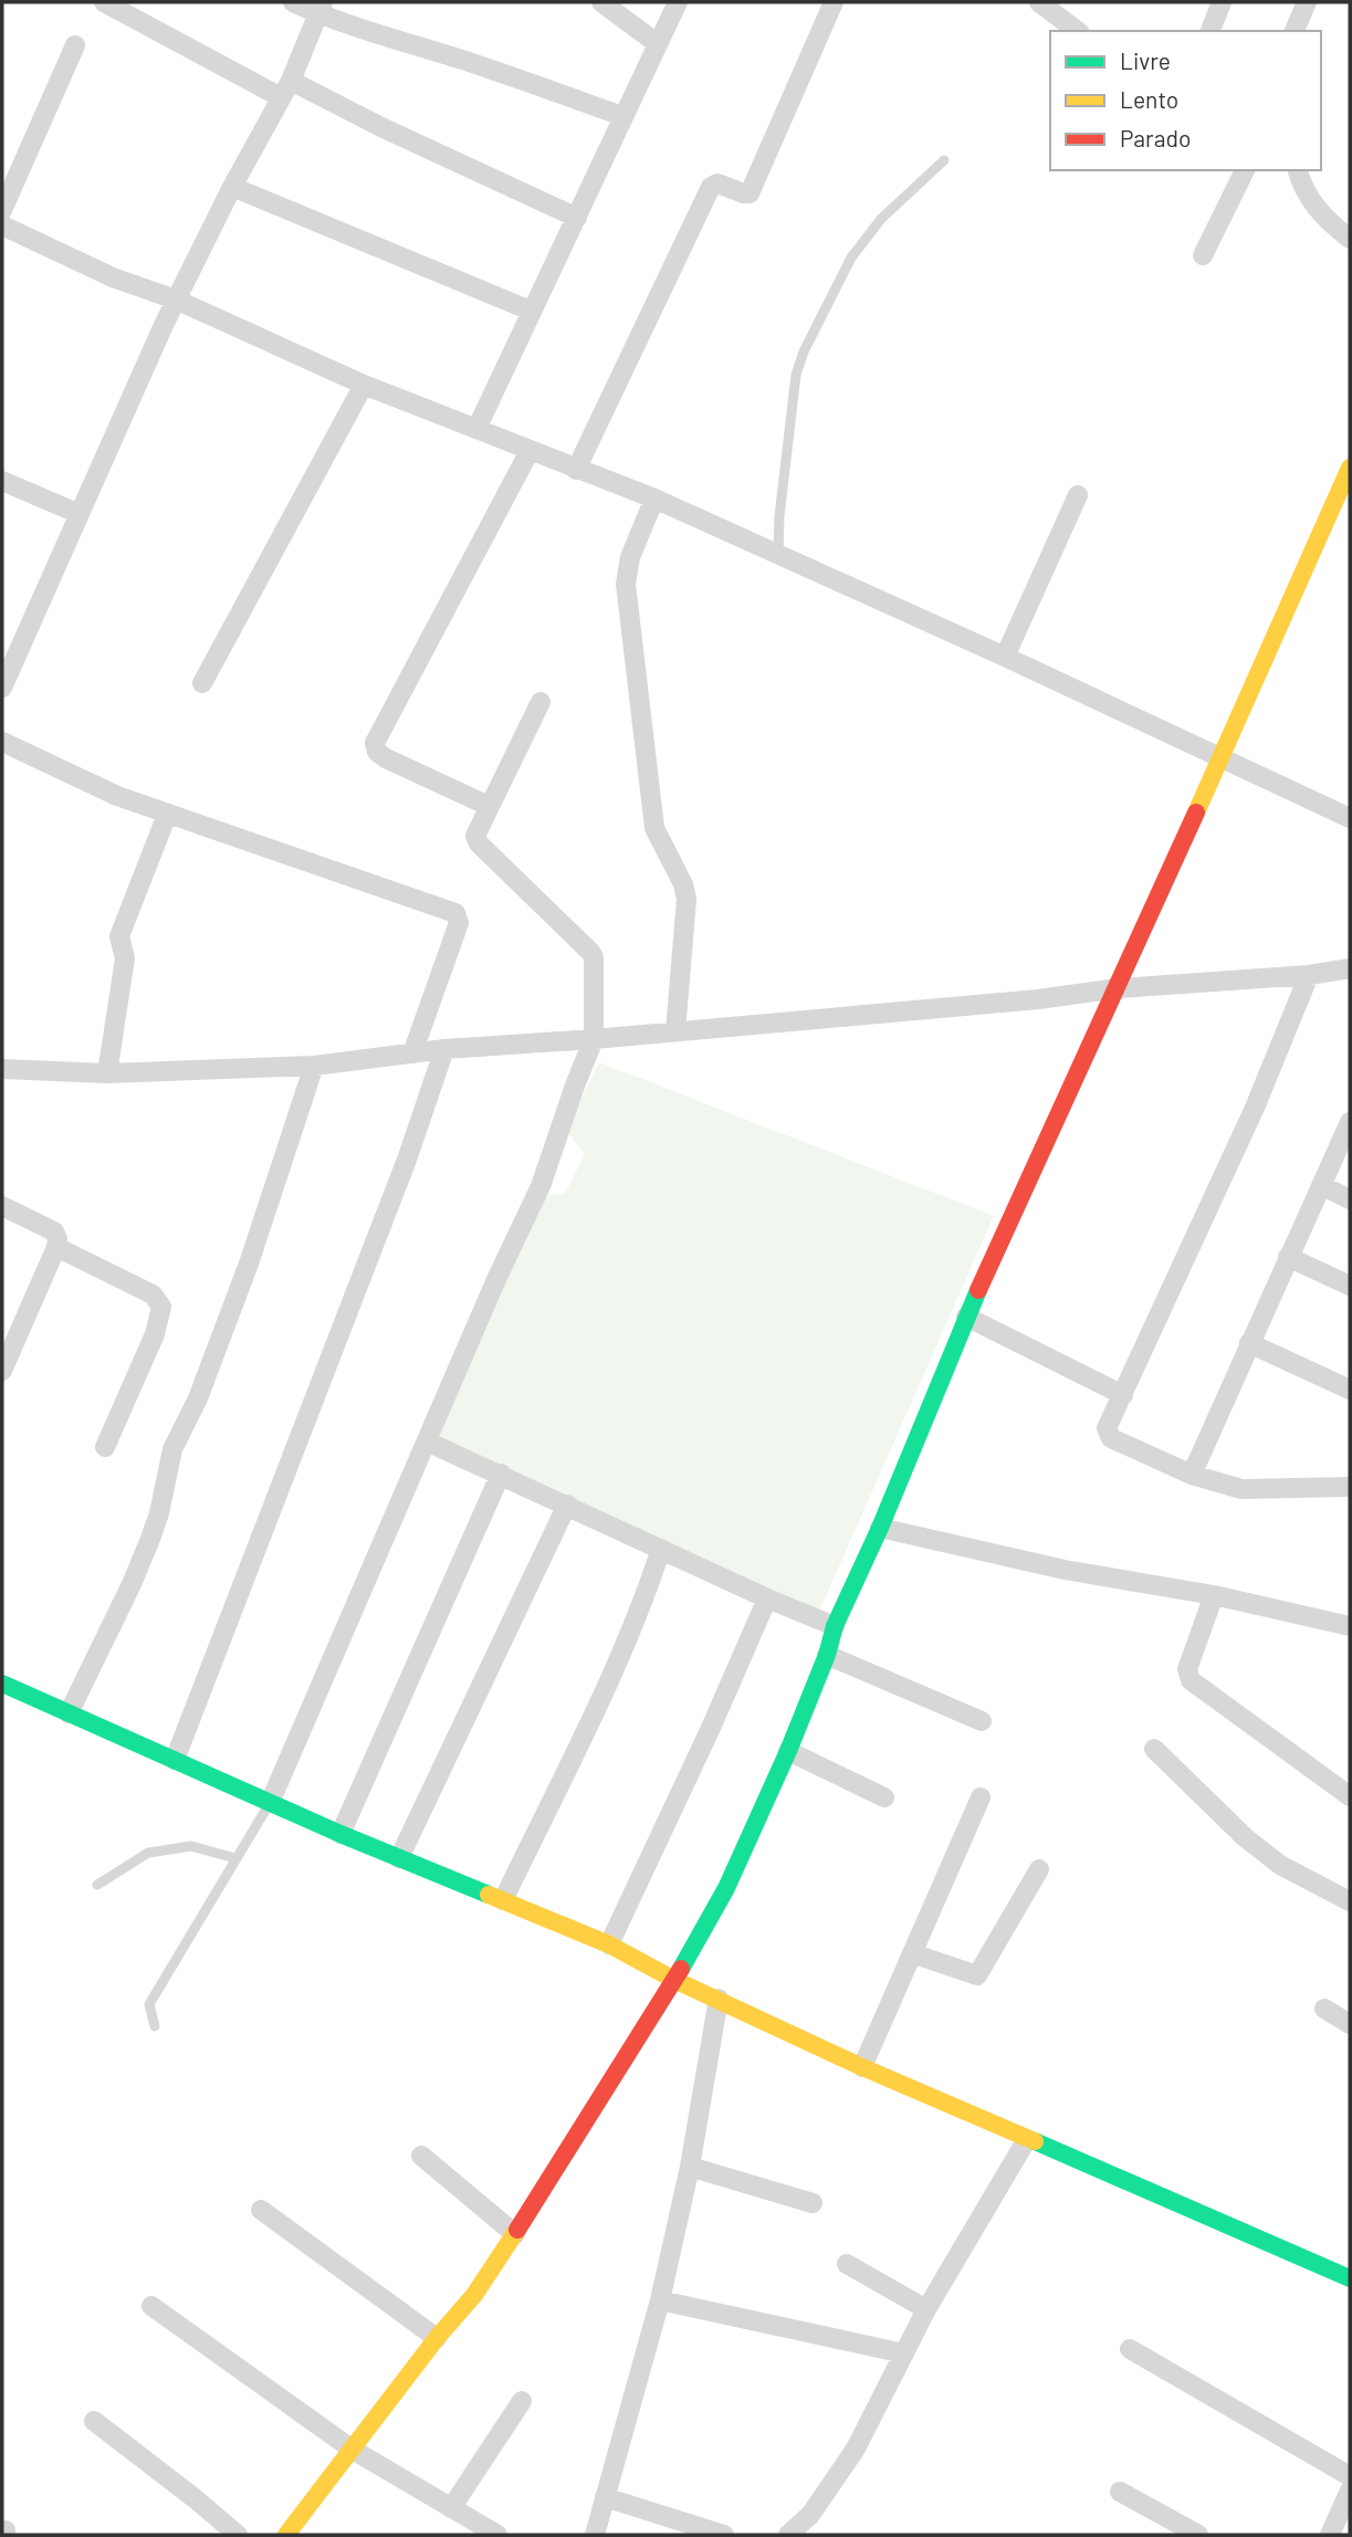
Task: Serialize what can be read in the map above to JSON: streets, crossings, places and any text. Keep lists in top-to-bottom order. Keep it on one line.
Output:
{"legend":["Livre","Lento","Parado"]}
